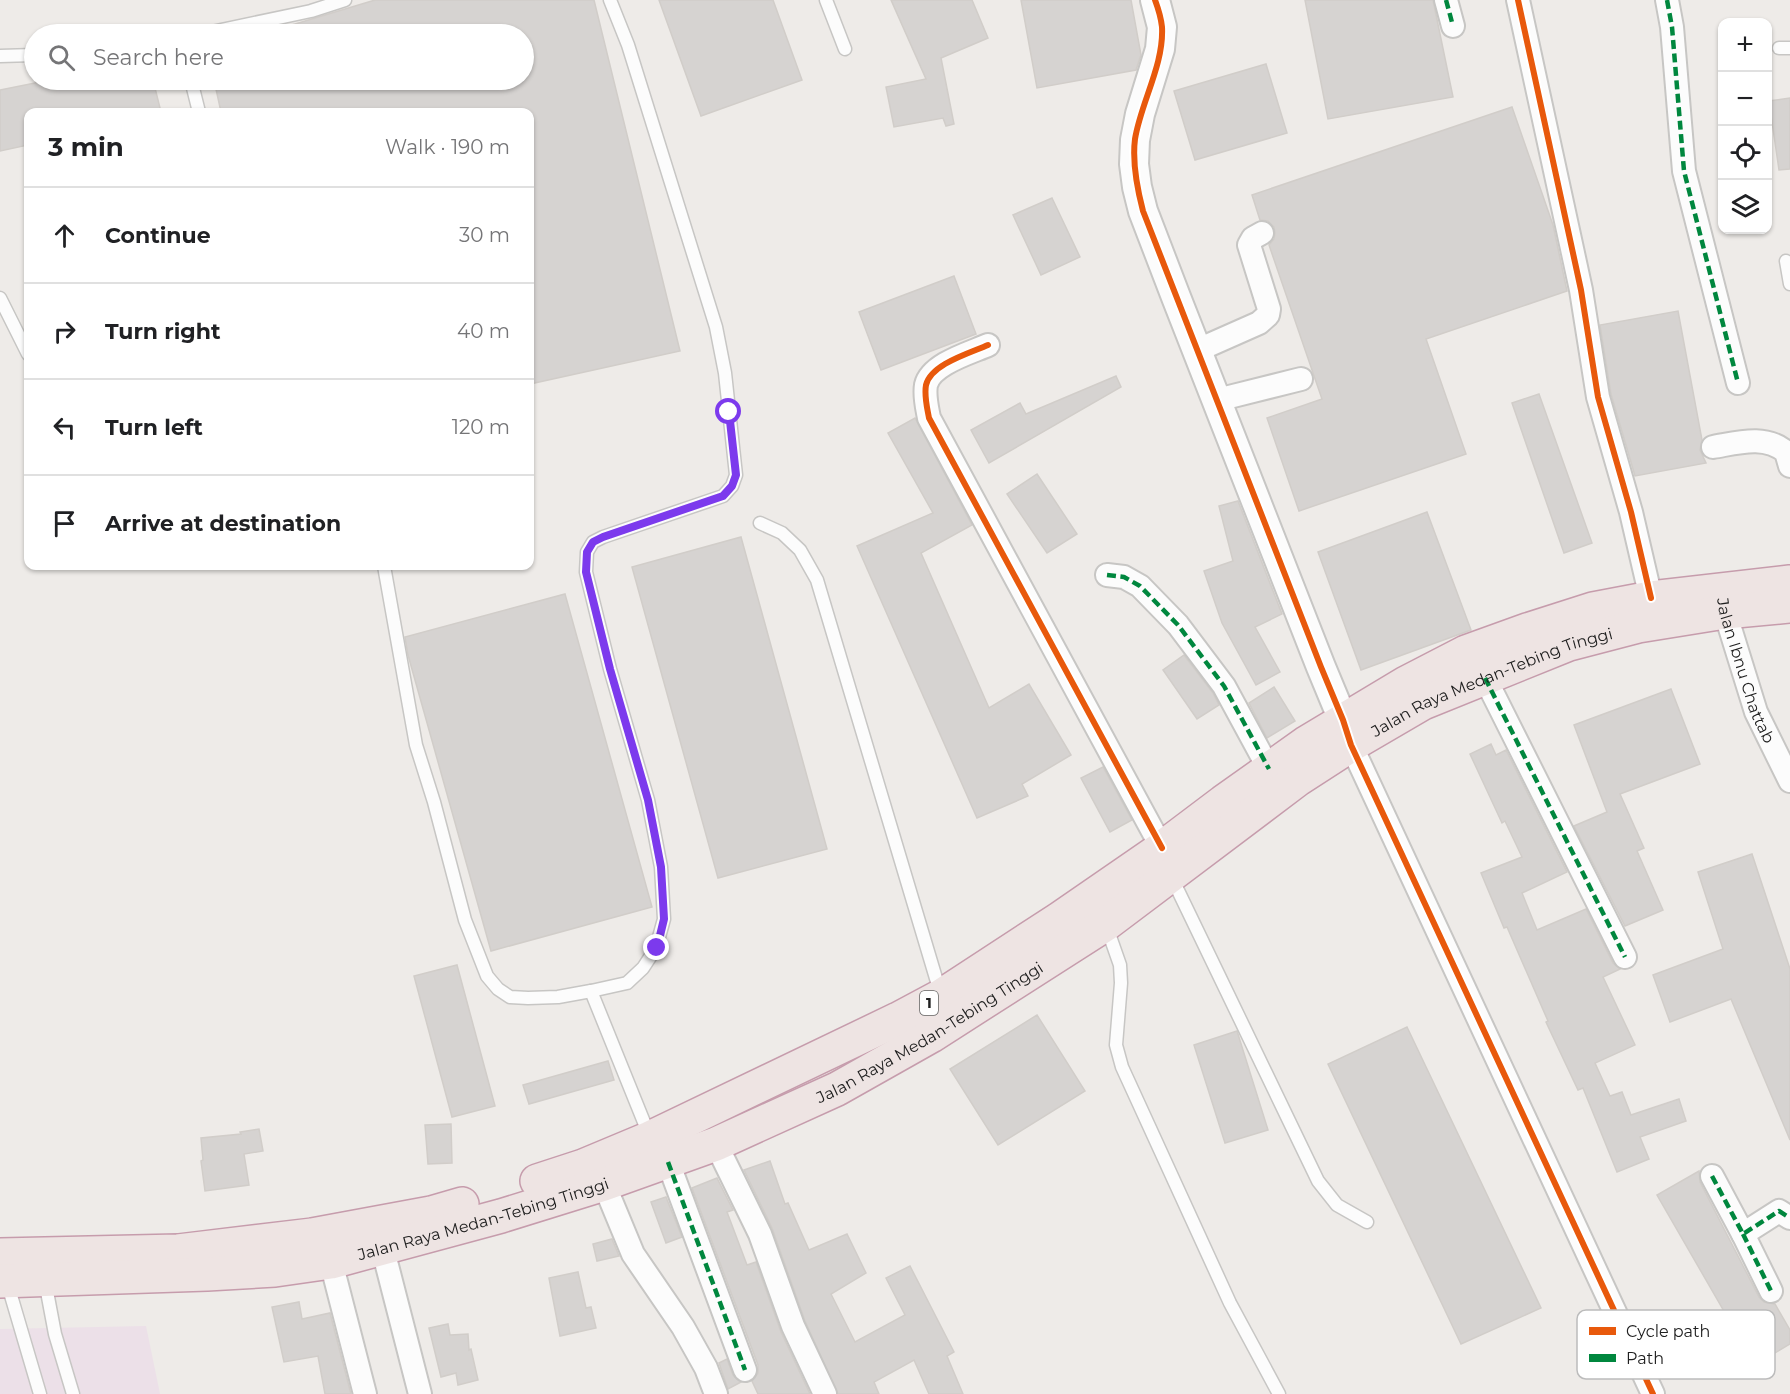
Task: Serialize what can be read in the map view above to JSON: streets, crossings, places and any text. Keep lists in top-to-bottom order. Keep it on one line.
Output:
{"streets":{"highway":["Jalan Raya Medan-Tebing Tinggi","1"],"street":["Jalan Ibnu Chattab"]},"crossings":[["Jalan Ibnu Chattab","Jalan Raya Medan-Tebing Tinggi"]],"legend":["Cycle path","Path"],"page":{"map_buttons":["+","−"],"search":"Search here","heading":["3 min","Walk · 190 m"],"list":[["Continue","30 m"],["Turn right","40 m"],["Turn left","120 m"],"Arrive at destination"]}}
